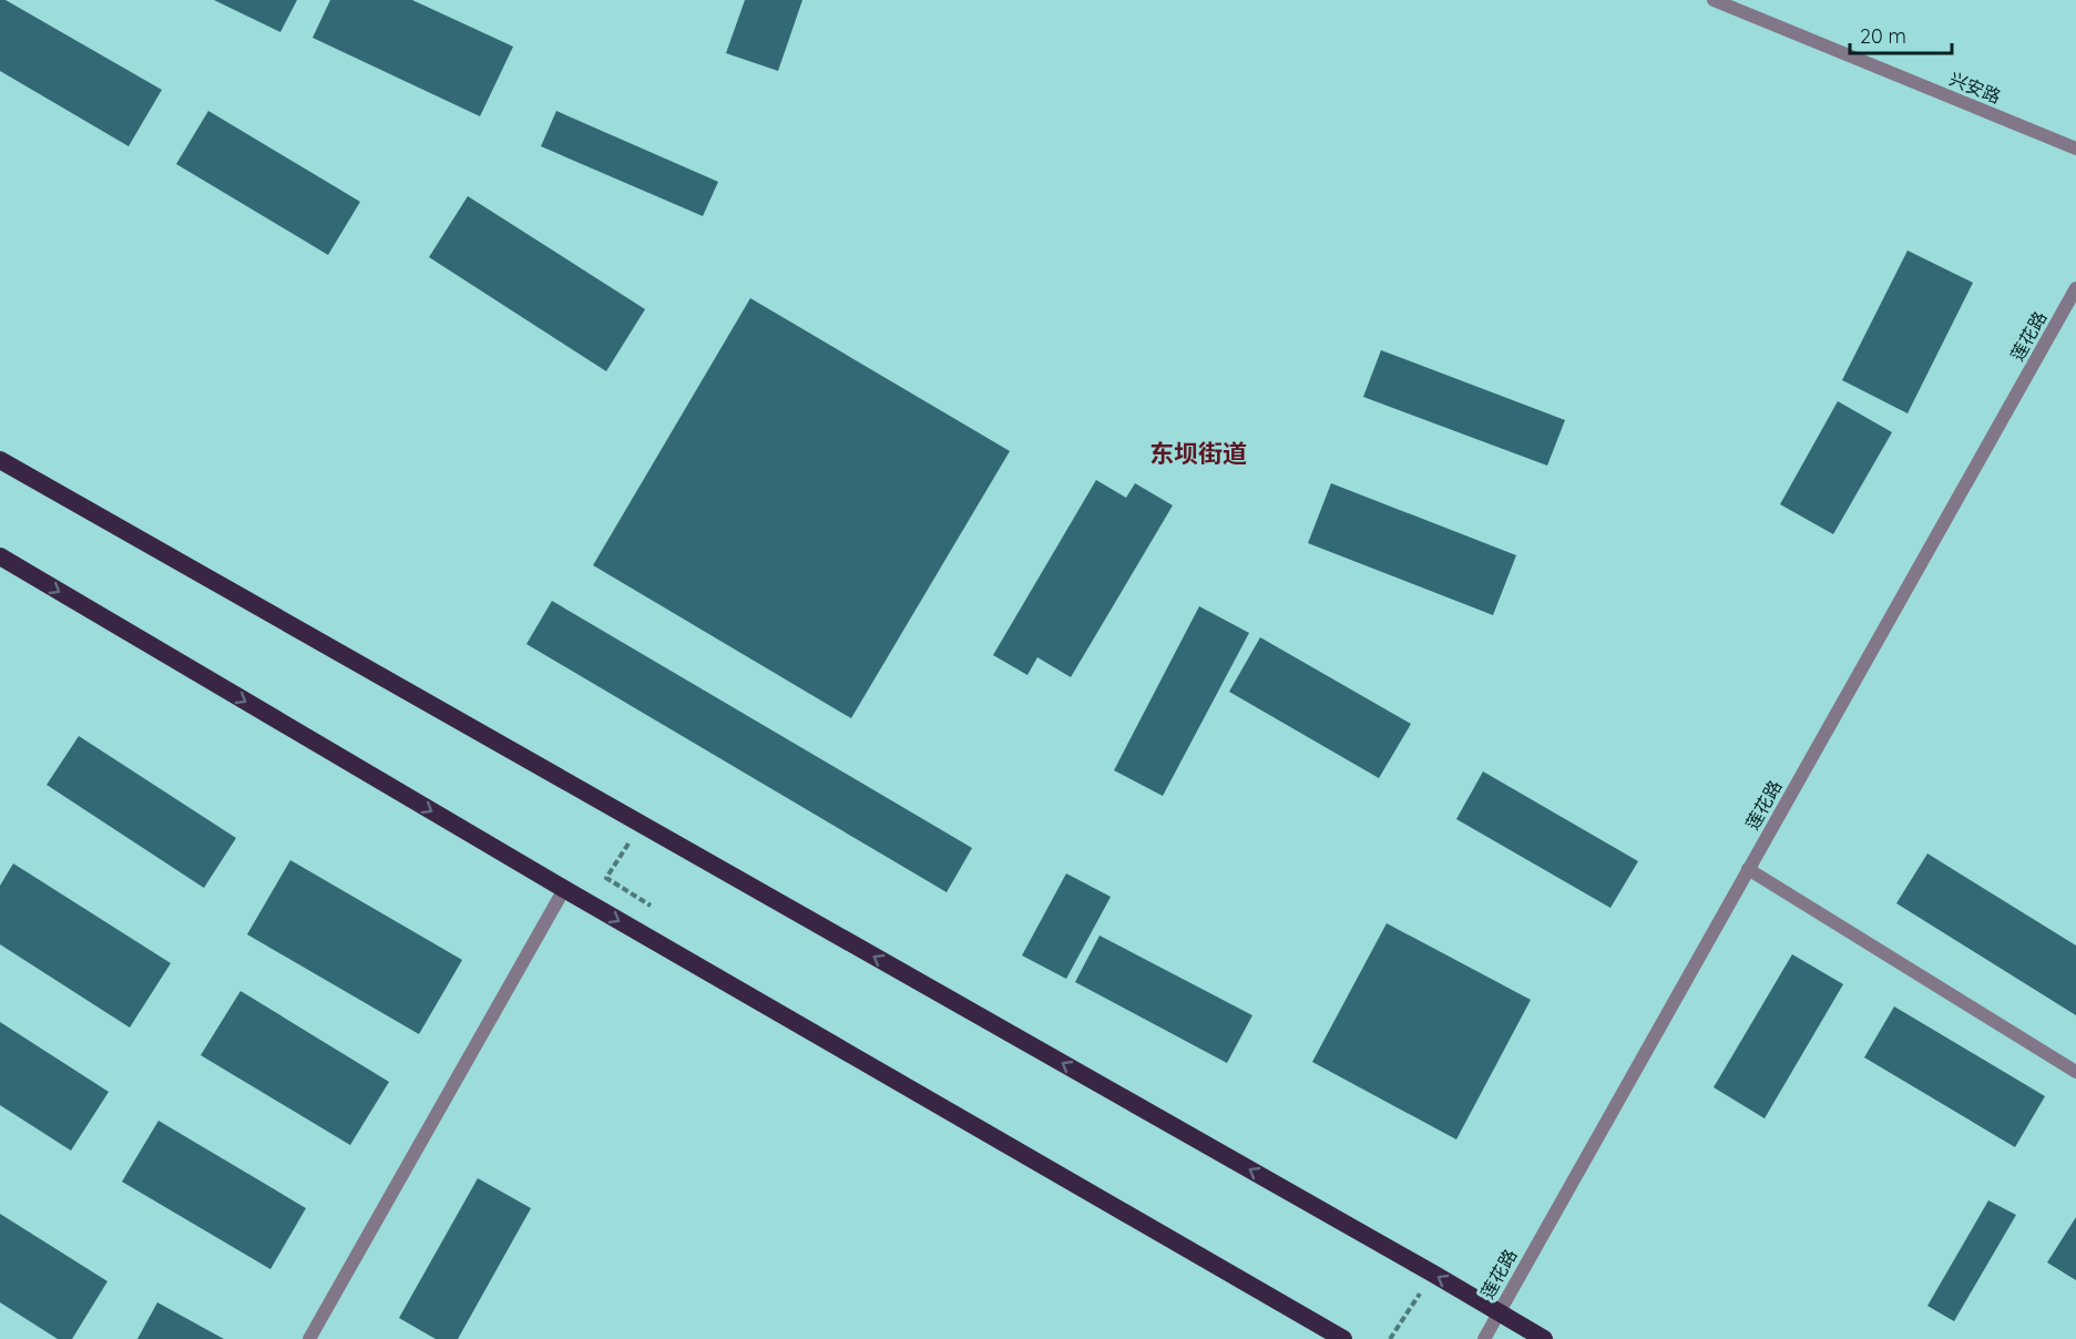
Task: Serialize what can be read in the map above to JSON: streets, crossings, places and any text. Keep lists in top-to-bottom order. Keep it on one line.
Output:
{"streets":{"street":["兴安路","莲花路"]},"districts":["东坝街道"],"scale_bar":"20 m"}
